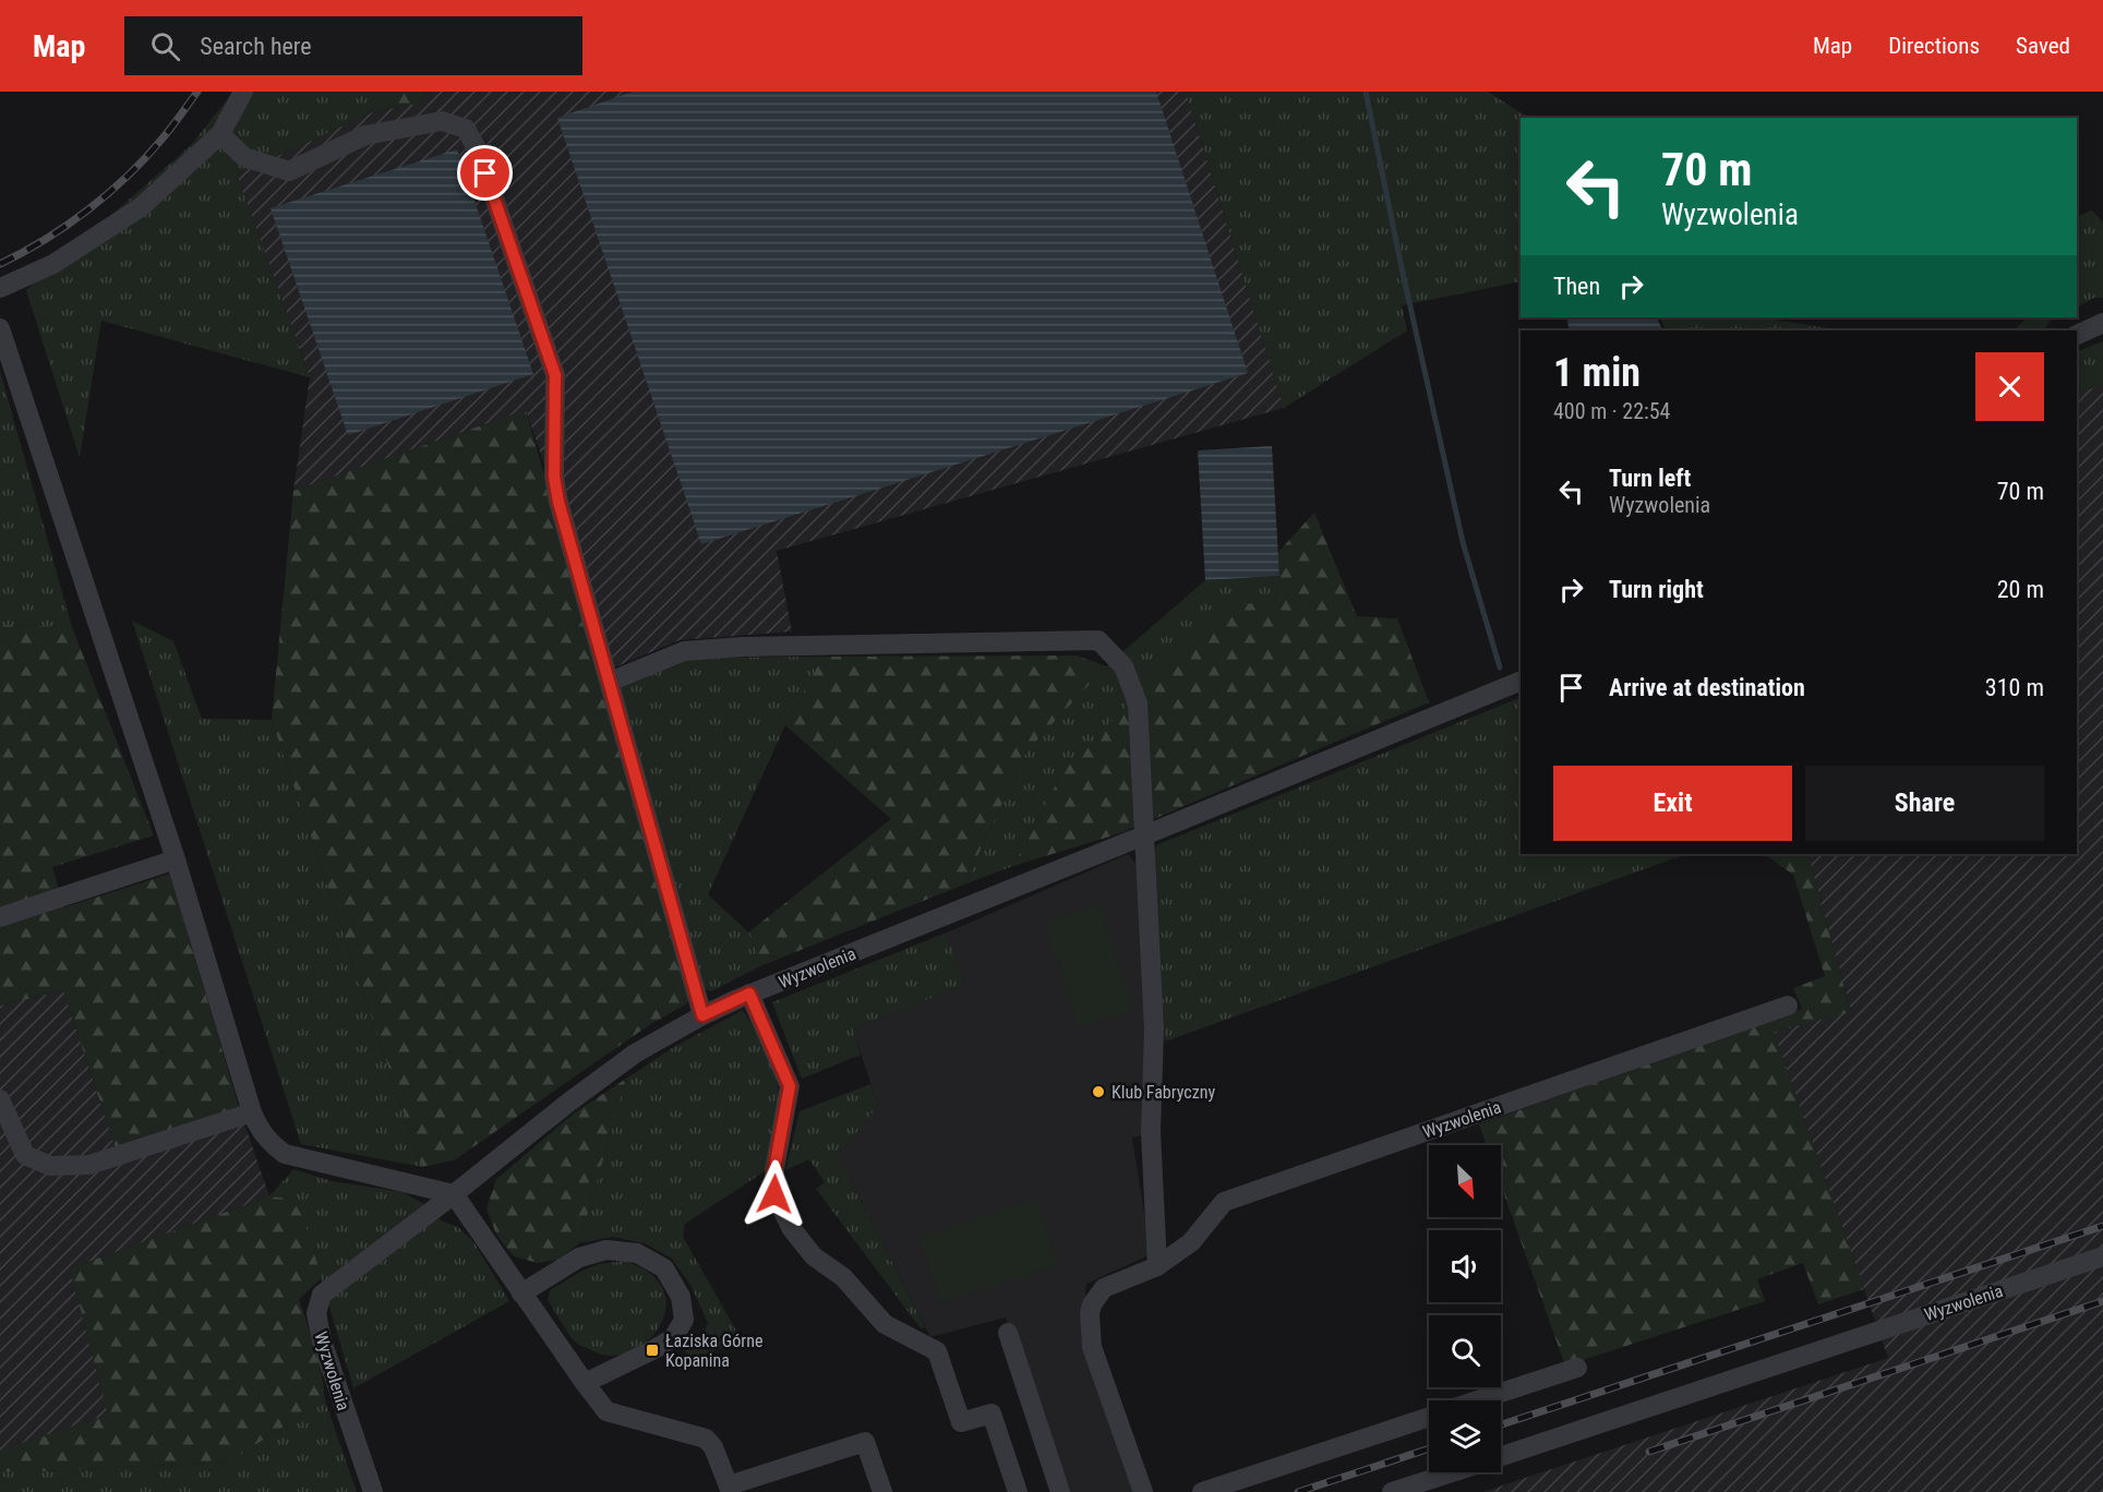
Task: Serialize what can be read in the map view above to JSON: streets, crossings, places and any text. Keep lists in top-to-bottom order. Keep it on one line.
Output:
{"streets":{"street":["Wyzwolenia"]},"places":{"other":["Klub Fabryczny"],"transit":["Łaziska Górne Kopanina"]},"north":"bottom right","page":{"header":"Map","search":"Search here","nav":["Map","Directions","Saved"],"turn":["70 m","Wyzwolenia"],"then":"Then","heading":["1 min","400 m · 22:54"],"list":[{"name":"Turn left","note":"Wyzwolenia","value":"70 m"},{"name":"Turn right","value":"20 m"},{"name":"Arrive at destination","value":"310 m"}],"buttons":["Exit","Share"]}}
